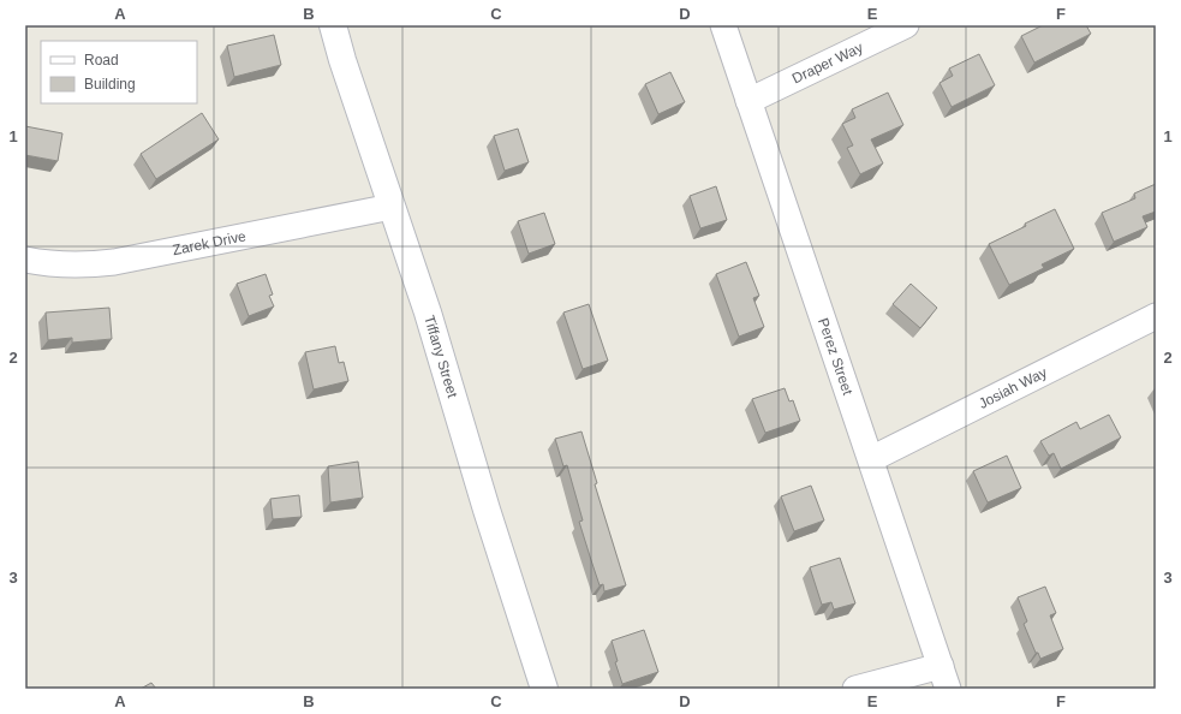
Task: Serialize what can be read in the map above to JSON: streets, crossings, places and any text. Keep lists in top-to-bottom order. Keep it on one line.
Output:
{"streets":{"street":["Draper Way","Zarek Drive","Tiffany Street","Perez Street","Josiah Way"]},"crossings":[["Draper Way","Perez Street"],["Zarek Drive","Tiffany Street"],["Perez Street","Josiah Way"]],"legend":["Road","Building"],"grid":{"columns":["A","B","C","D","E","F"],"rows":["1","2","3"]}}
